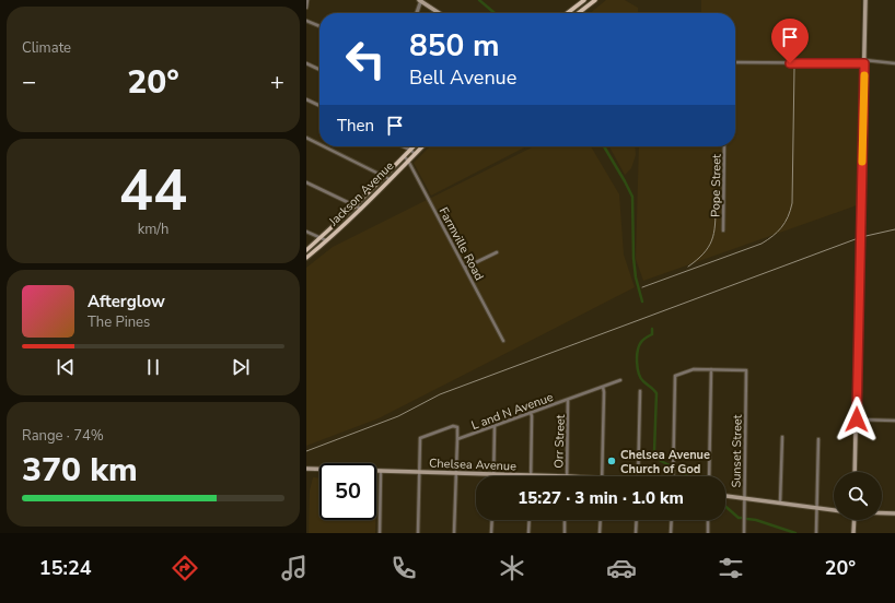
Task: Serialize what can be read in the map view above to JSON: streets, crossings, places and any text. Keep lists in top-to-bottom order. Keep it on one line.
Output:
{"streets":{"main road":["Jackson Avenue","Chelsea Avenue"],"street":["Pope Street","Farmville Road","L and N Avenue","Orr Street","Sunset Street"]},"crossings":[["Jackson Avenue","Farmville Road"],["L and N Avenue","Orr Street"],["L and N Avenue","Chelsea Avenue"],["Orr Street","Chelsea Avenue"]],"places":["Chelsea Avenue Church of God"],"page":{"tile":["Climate",["44","km/h"],["Range · 74%","370 km"]],"turn":["850 m","Bell Avenue"],"heat":["−","20°","+"],"then":"Then","song":["Afterglow","The Pines"],"limit":"50","trip":"15:27 · 3 min · 1.0 km","tabs":["15:24","20°"]}}
